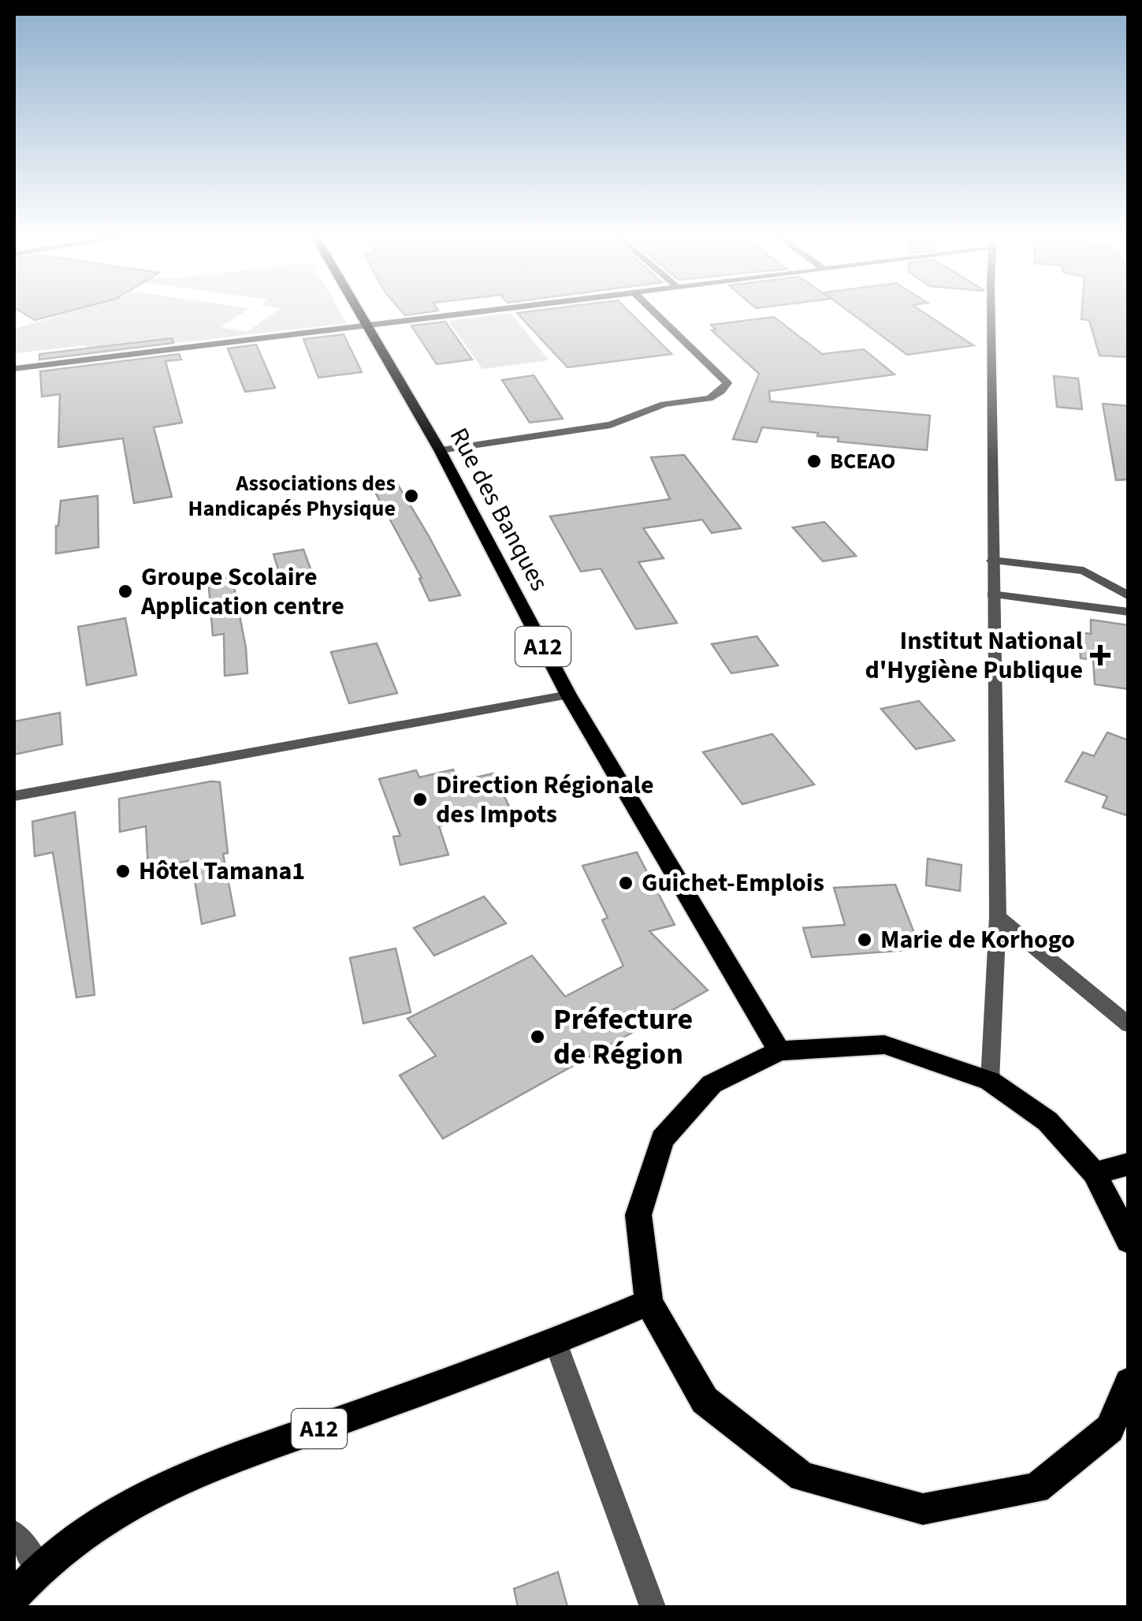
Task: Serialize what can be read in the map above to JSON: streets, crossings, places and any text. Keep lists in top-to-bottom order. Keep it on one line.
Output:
{"streets":{"main road":["Rue des Banques","A12"]},"places":{"other":["BCEAO","Associations des Handicapés Physique","Groupe Scolaire Application centre","Direction Régionale des Impots","Hôtel Tamana1","Guichet-Emplois","Marie de Korhogo","Préfecture de Région"],"health":["Institut National d'Hygiène Publique"]}}
